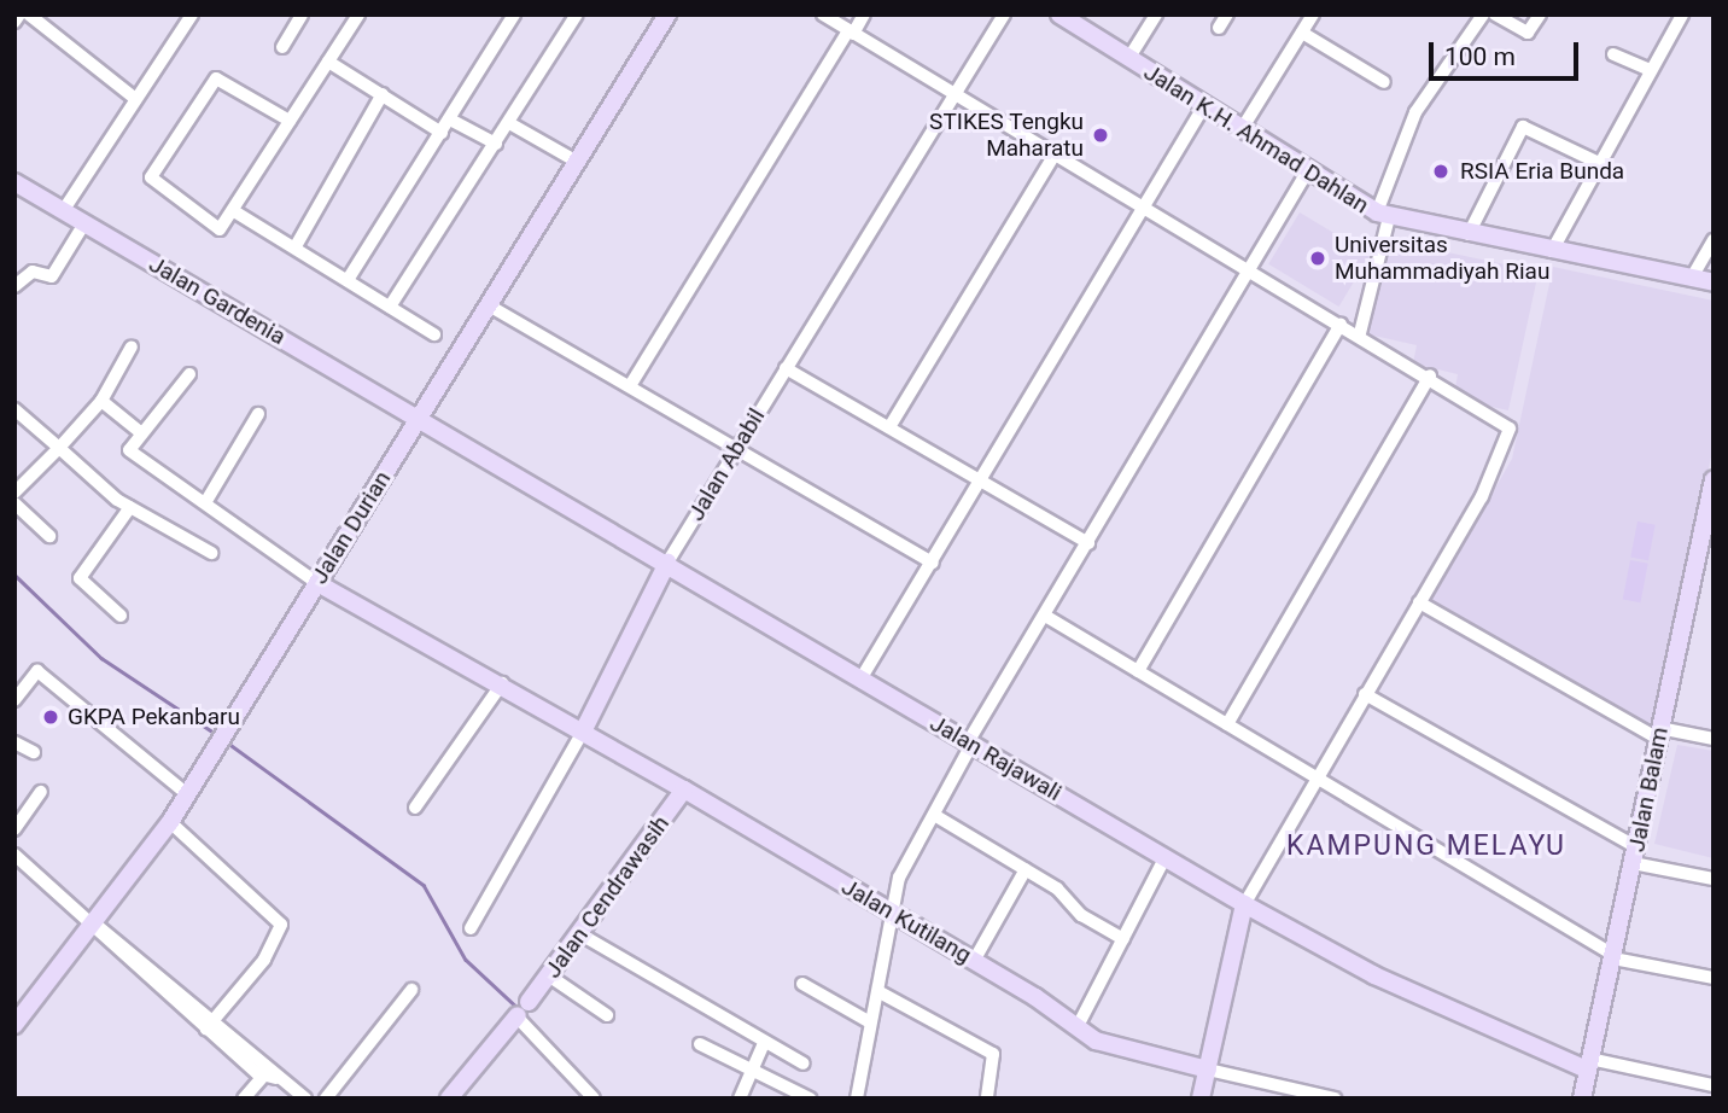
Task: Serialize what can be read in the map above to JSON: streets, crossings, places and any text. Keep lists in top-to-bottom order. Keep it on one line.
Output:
{"streets":{"main road":["Jalan K.H. Ahmad Dahlan","Jalan Gardenia","Jalan Ababil","Jalan Durian","Jalan Rajawali","Jalan Balam","Jalan Cendrawasih","Jalan Kutilang"]},"crossings":[["Jalan Gardenia","Jalan Durian"],["Jalan Gardenia","Jalan Rajawali"],["Jalan Ababil","Jalan Rajawali"],["Jalan Ababil","Jalan Kutilang"],["Jalan Durian","Jalan Rajawali"],["Jalan Durian","Jalan Kutilang"],["Jalan Rajawali","Jalan Balam"],["Jalan Cendrawasih","Jalan Kutilang"]],"districts":["KAMPUNG MELAYU"],"places":["STIKES Tengku Maharatu","RSIA Eria Bunda","Universitas Muhammadiyah Riau","GKPA Pekanbaru"],"scale_bar":"100 m"}
